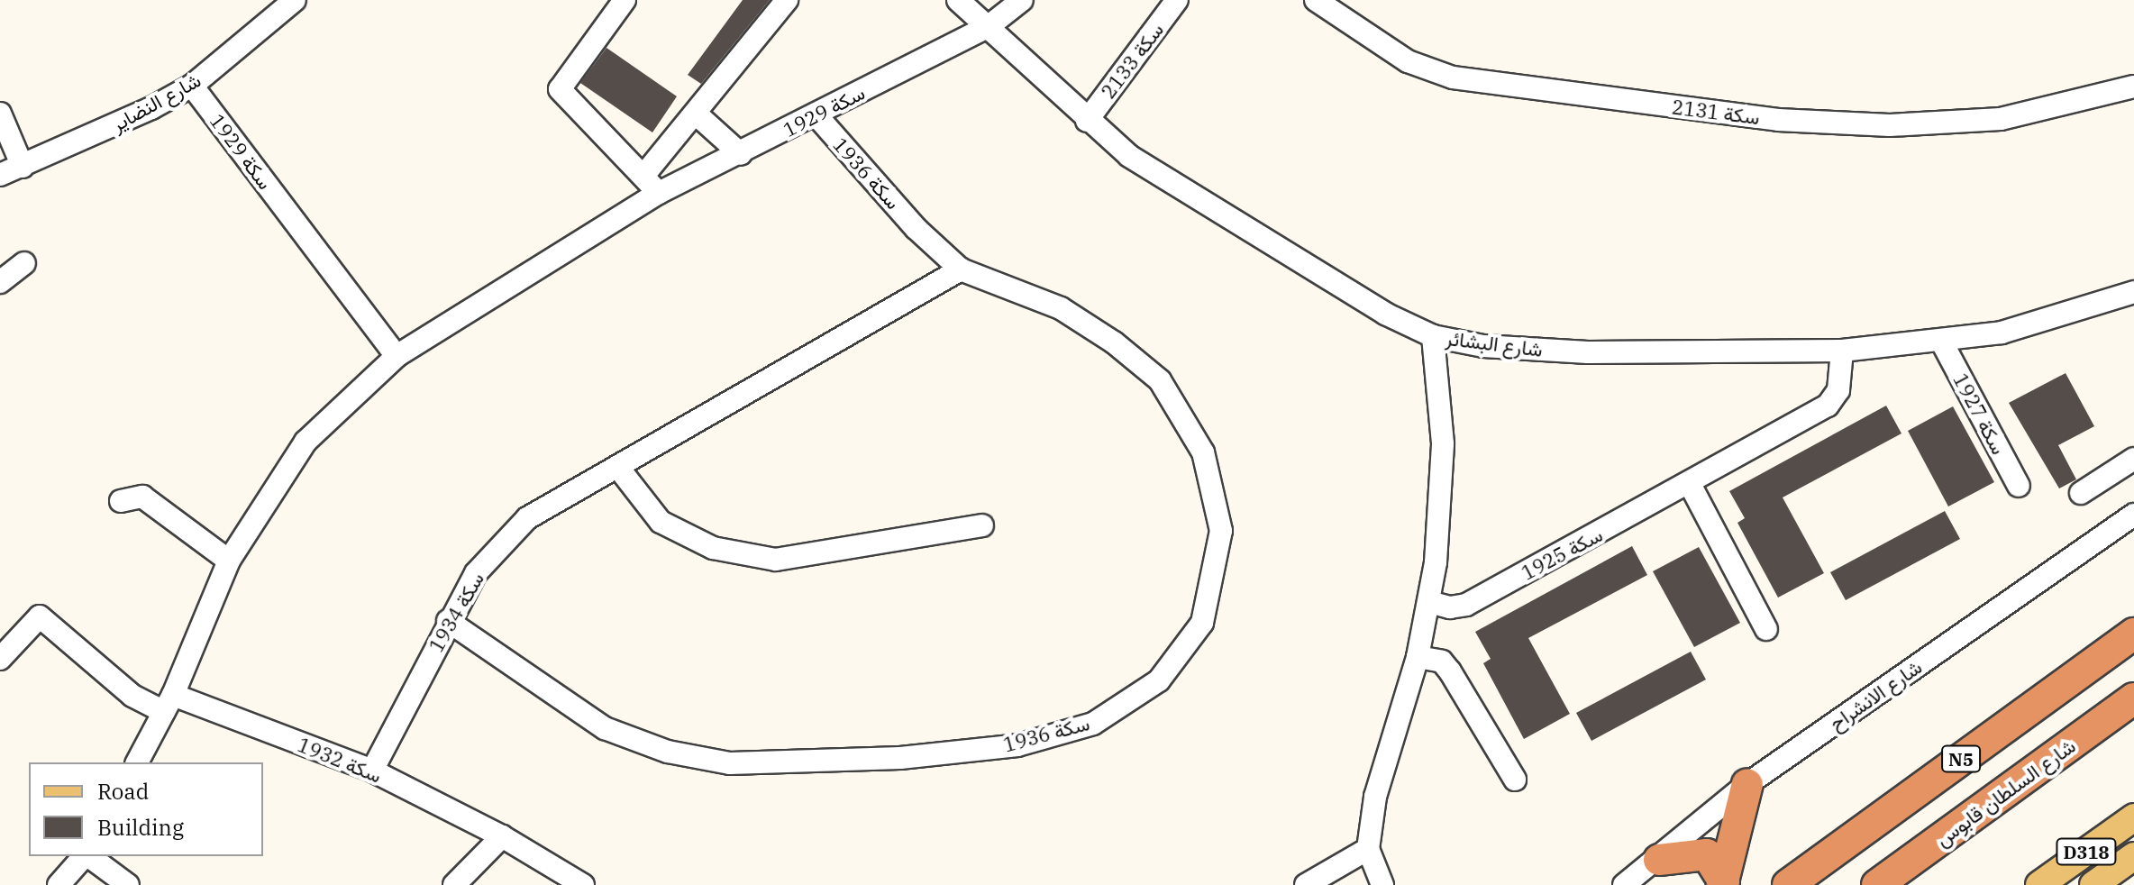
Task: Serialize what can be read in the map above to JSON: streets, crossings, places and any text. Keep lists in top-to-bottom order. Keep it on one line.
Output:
{"streets":{"highway":["N5","شارع السلطان قابوس"],"main road":["D318"],"street":["سكة 2133","شارع النضاير","سكة 1929","سكة 2131","سكة 1936","شارع البشائر","سكة 1927","سكة 1925","سكة 1934","شارع الانشراح","سكة 1932"]},"crossings":[["سكة 2133","شارع البشائر"],["شارع النضاير","سكة 1929"],["سكة 1929","سكة 1936"],["سكة 1929","شارع البشائر"],["سكة 1929","سكة 1932"],["سكة 1936","سكة 1934"],["شارع البشائر","سكة 1927"],["شارع البشائر","سكة 1925"],["سكة 1934","سكة 1932"]],"legend":["Road","Building"]}
